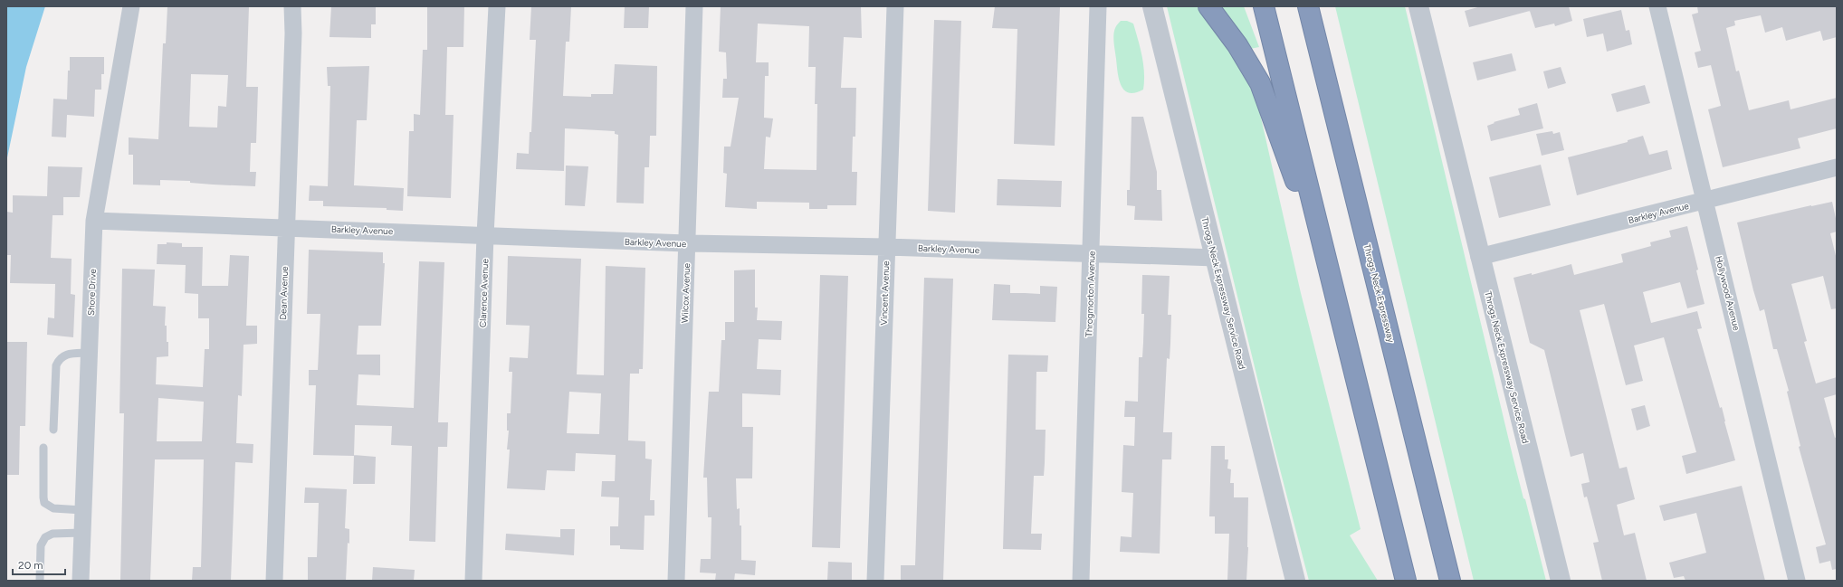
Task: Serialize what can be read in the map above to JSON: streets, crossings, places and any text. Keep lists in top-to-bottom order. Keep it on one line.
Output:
{"streets":{"highway":["Throgs Neck Expressway"],"street":["Barkley Avenue","Shore Drive","Dean Avenue","Clarence Avenue","Wilcox Avenue","Vincent Avenue","Throgs Neck Expressway Service Road","Hollywood Avenue","Throgmorton Avenue"]},"crossings":[["Barkley Avenue","Shore Drive"],["Barkley Avenue","Dean Avenue"],["Barkley Avenue","Clarence Avenue"],["Barkley Avenue","Wilcox Avenue"],["Barkley Avenue","Vincent Avenue"],["Barkley Avenue","Throgs Neck Expressway Service Road"],["Barkley Avenue","Hollywood Avenue"],["Barkley Avenue","Throgmorton Avenue"]],"scale_bar":"20 m"}
